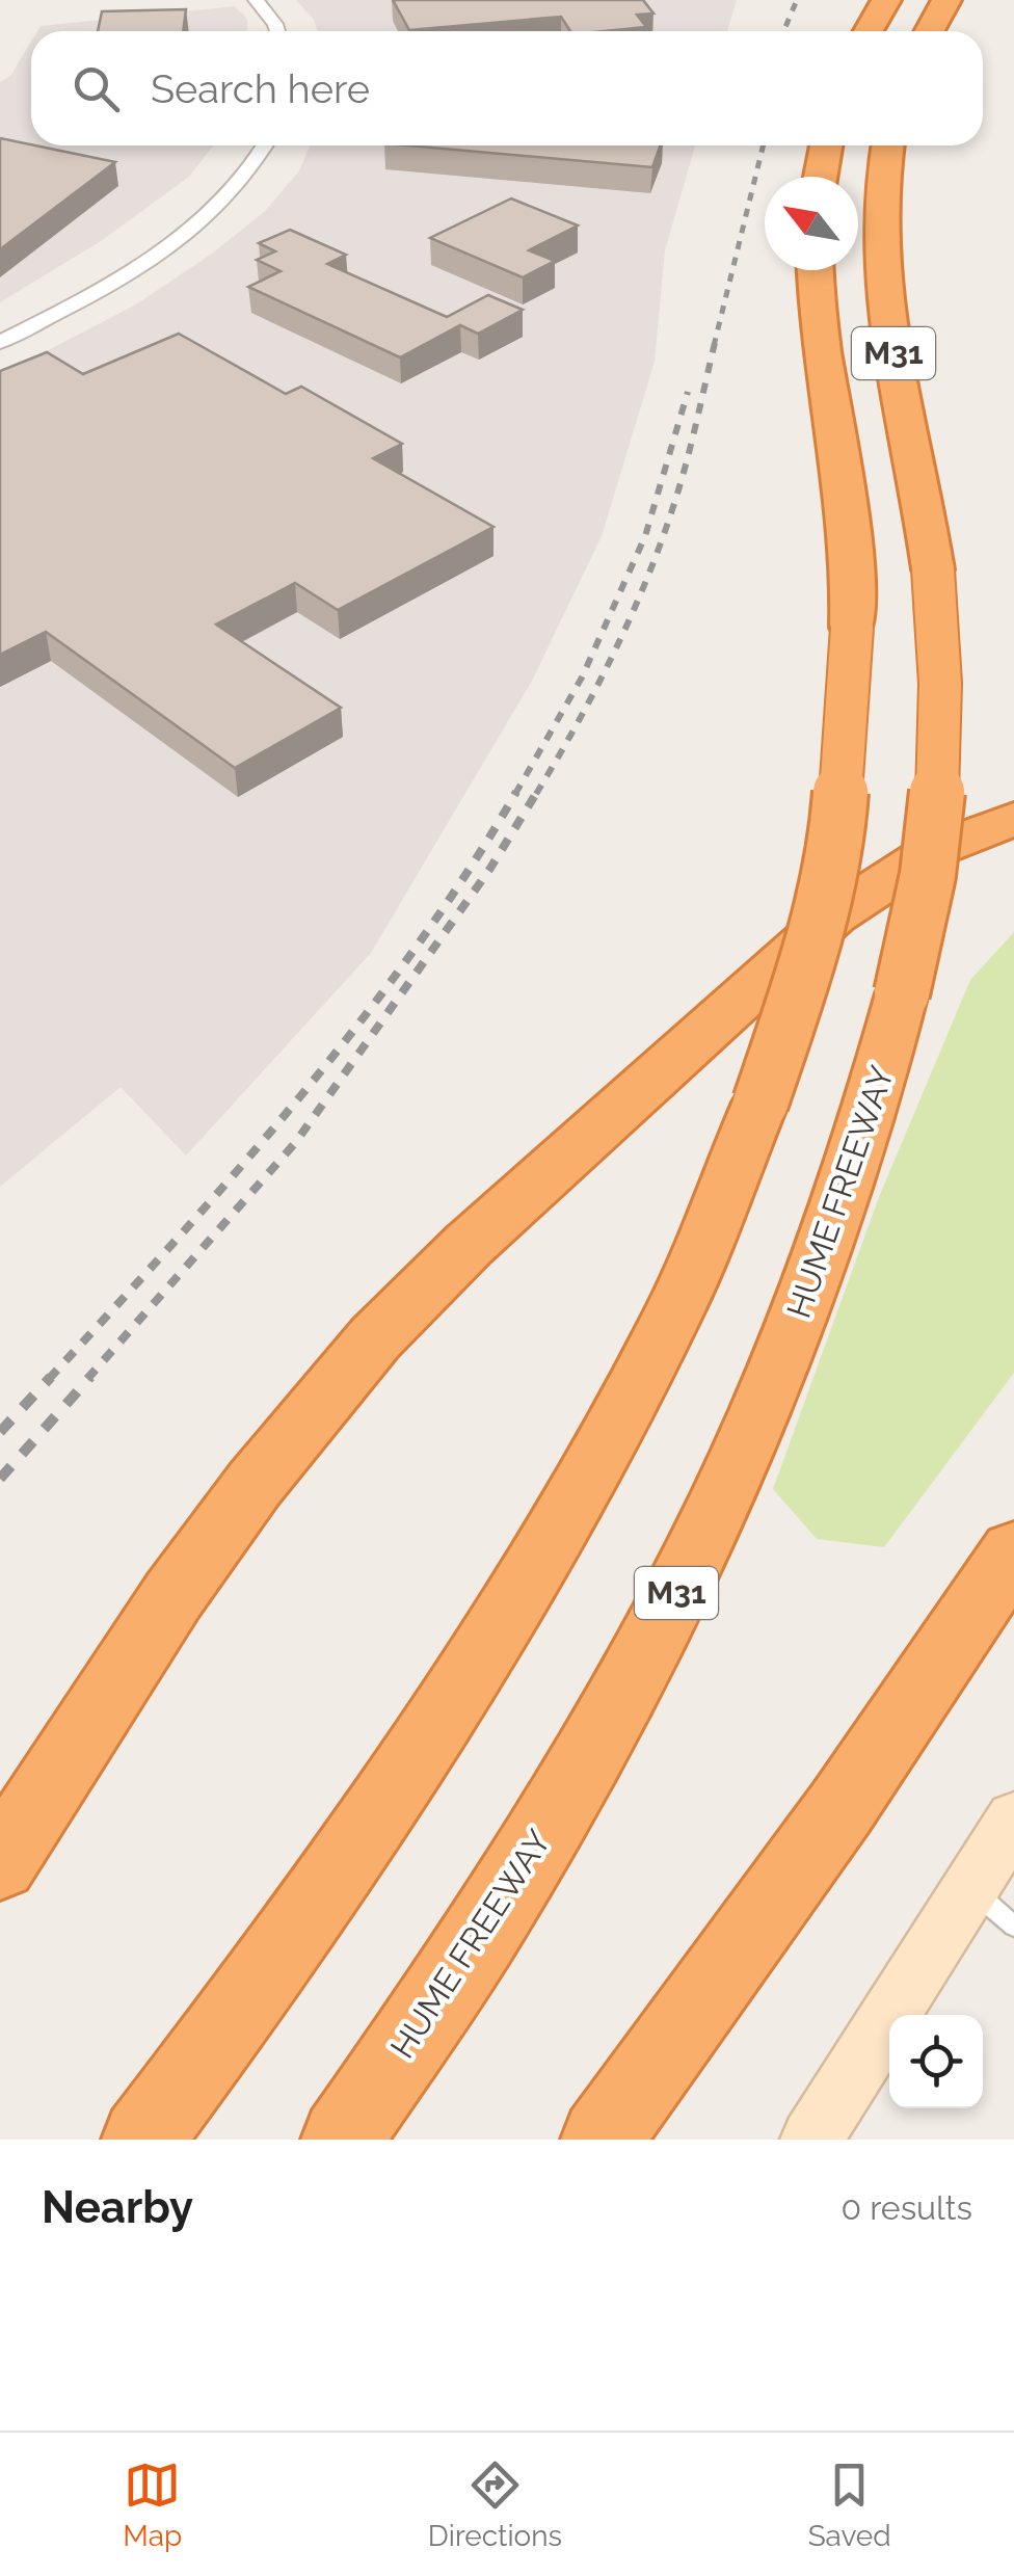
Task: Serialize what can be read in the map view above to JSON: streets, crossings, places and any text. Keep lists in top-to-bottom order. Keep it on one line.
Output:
{"streets":{"highway":["M31","HUME FREEWAY"]},"north":"top left","page":{"search":"Search here","heading":["Nearby","0 results"],"nav":["Map","Directions","Saved"]}}
